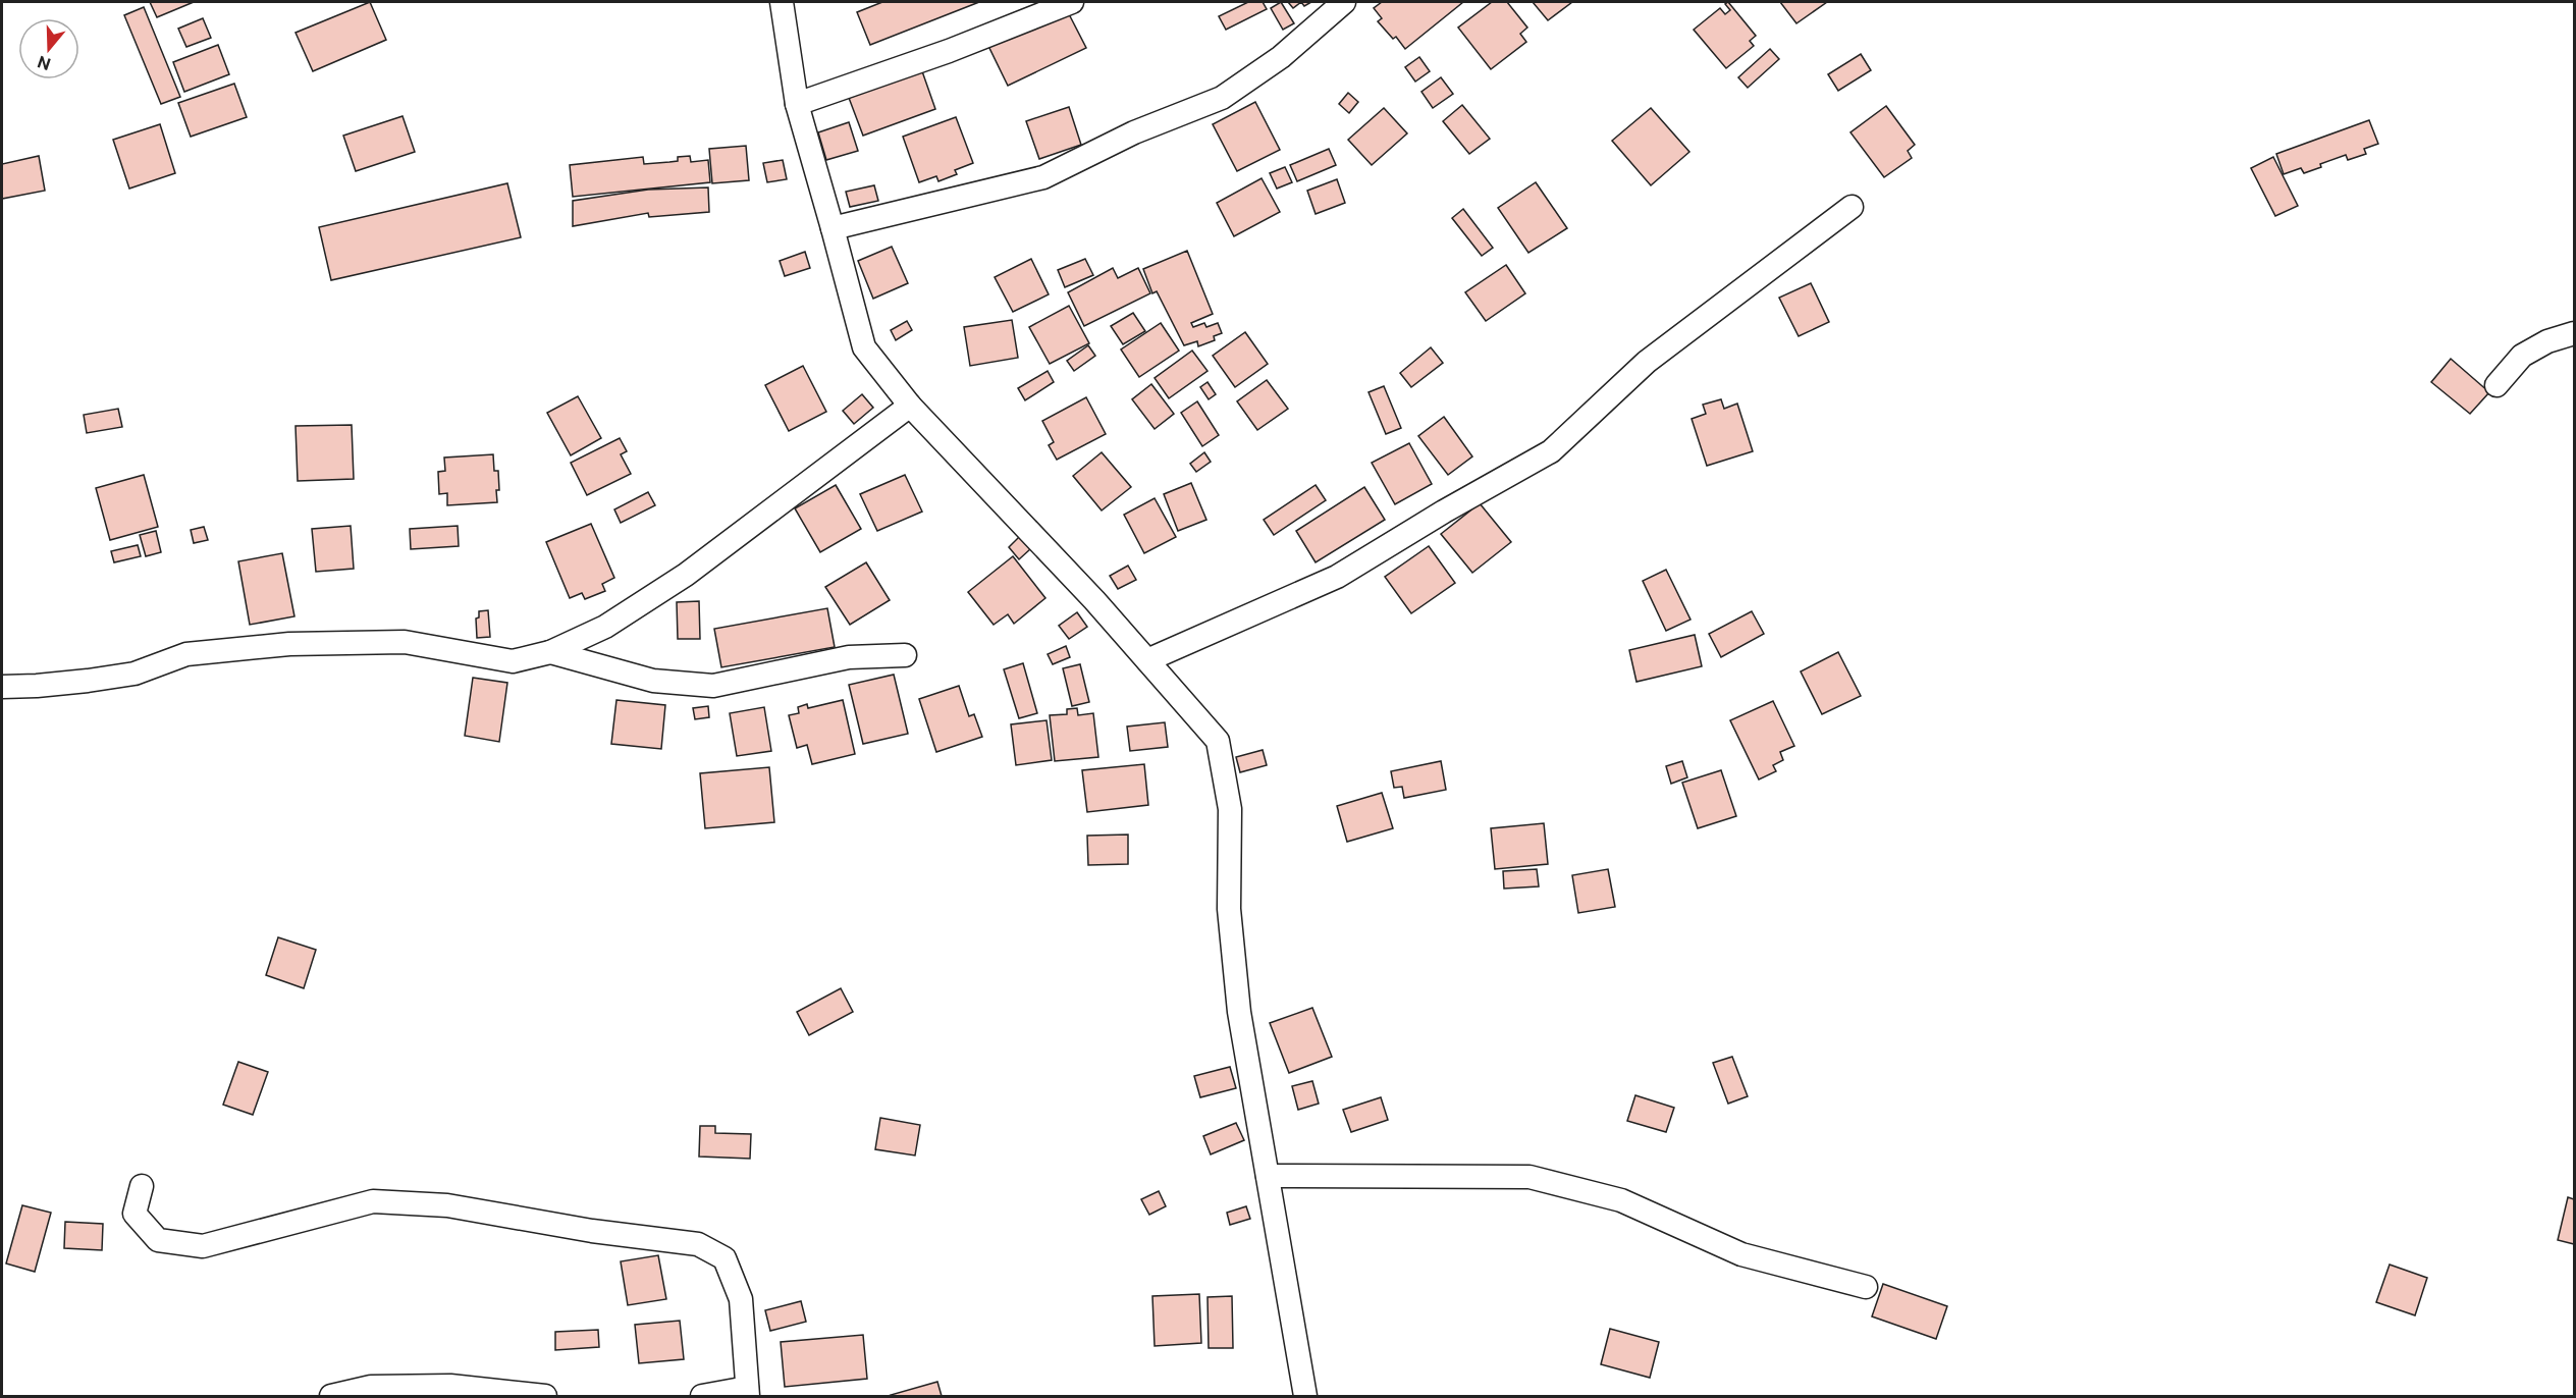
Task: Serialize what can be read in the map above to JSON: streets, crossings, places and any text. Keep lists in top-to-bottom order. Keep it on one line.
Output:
{"north":"bottom"}
